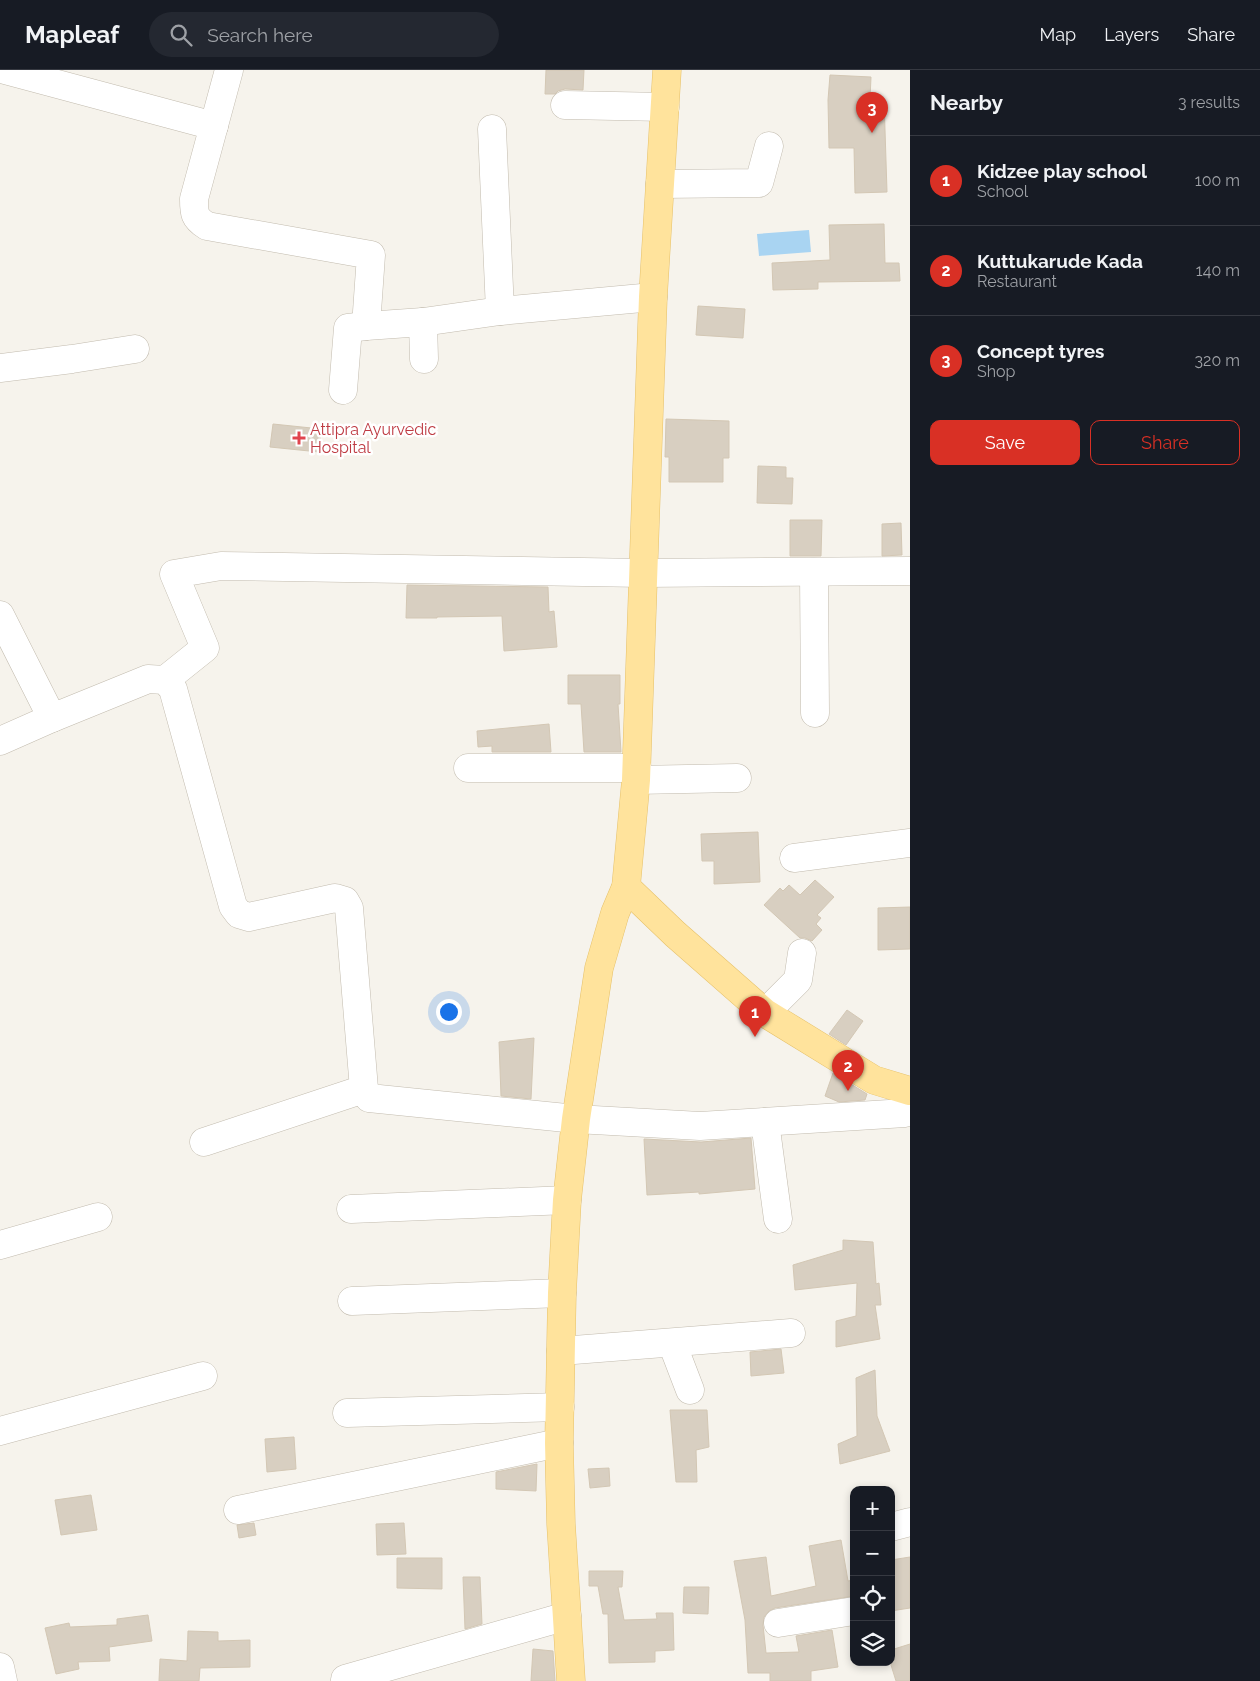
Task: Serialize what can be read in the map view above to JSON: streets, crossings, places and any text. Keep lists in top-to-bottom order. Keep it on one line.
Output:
{"places":{"health":["Attipra Ayurvedic Hospital"]},"page":{"header":"Mapleaf","search":"Search here","nav":["Map","Layers","Share"],"heading":["Nearby","3 results"],"pins":["3","1","2"],"list":[{"mark":"1","name":"Kidzee play school","note":"School","value":"100 m"},{"mark":"2","name":"Kuttukarude Kada","note":"Restaurant","value":"140 m"},{"mark":"3","name":"Concept tyres","note":"Shop","value":"320 m"}],"buttons":["Save","Share"],"map_buttons":["+","−"]}}
